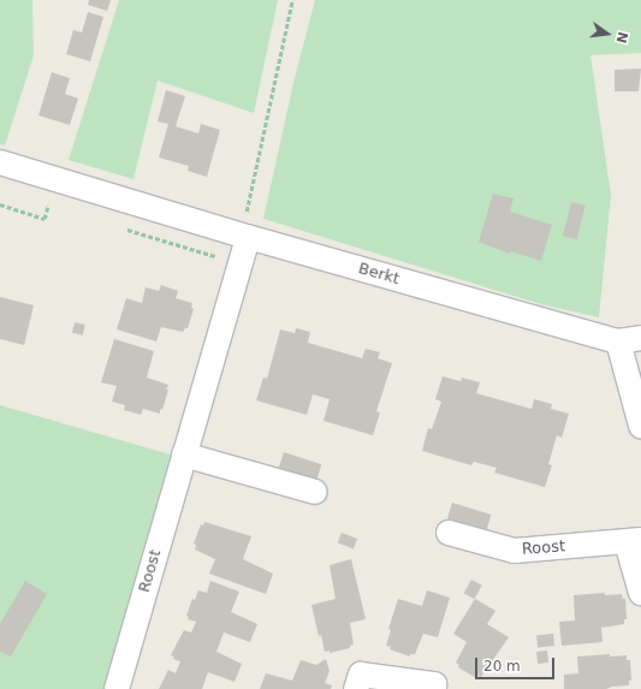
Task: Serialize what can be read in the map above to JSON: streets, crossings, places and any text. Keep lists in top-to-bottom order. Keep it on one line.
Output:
{"streets":{"street":["Berkt","Roost"]},"crossings":[["Berkt","Roost"]],"scale_bar":"20 m","north":"right"}
